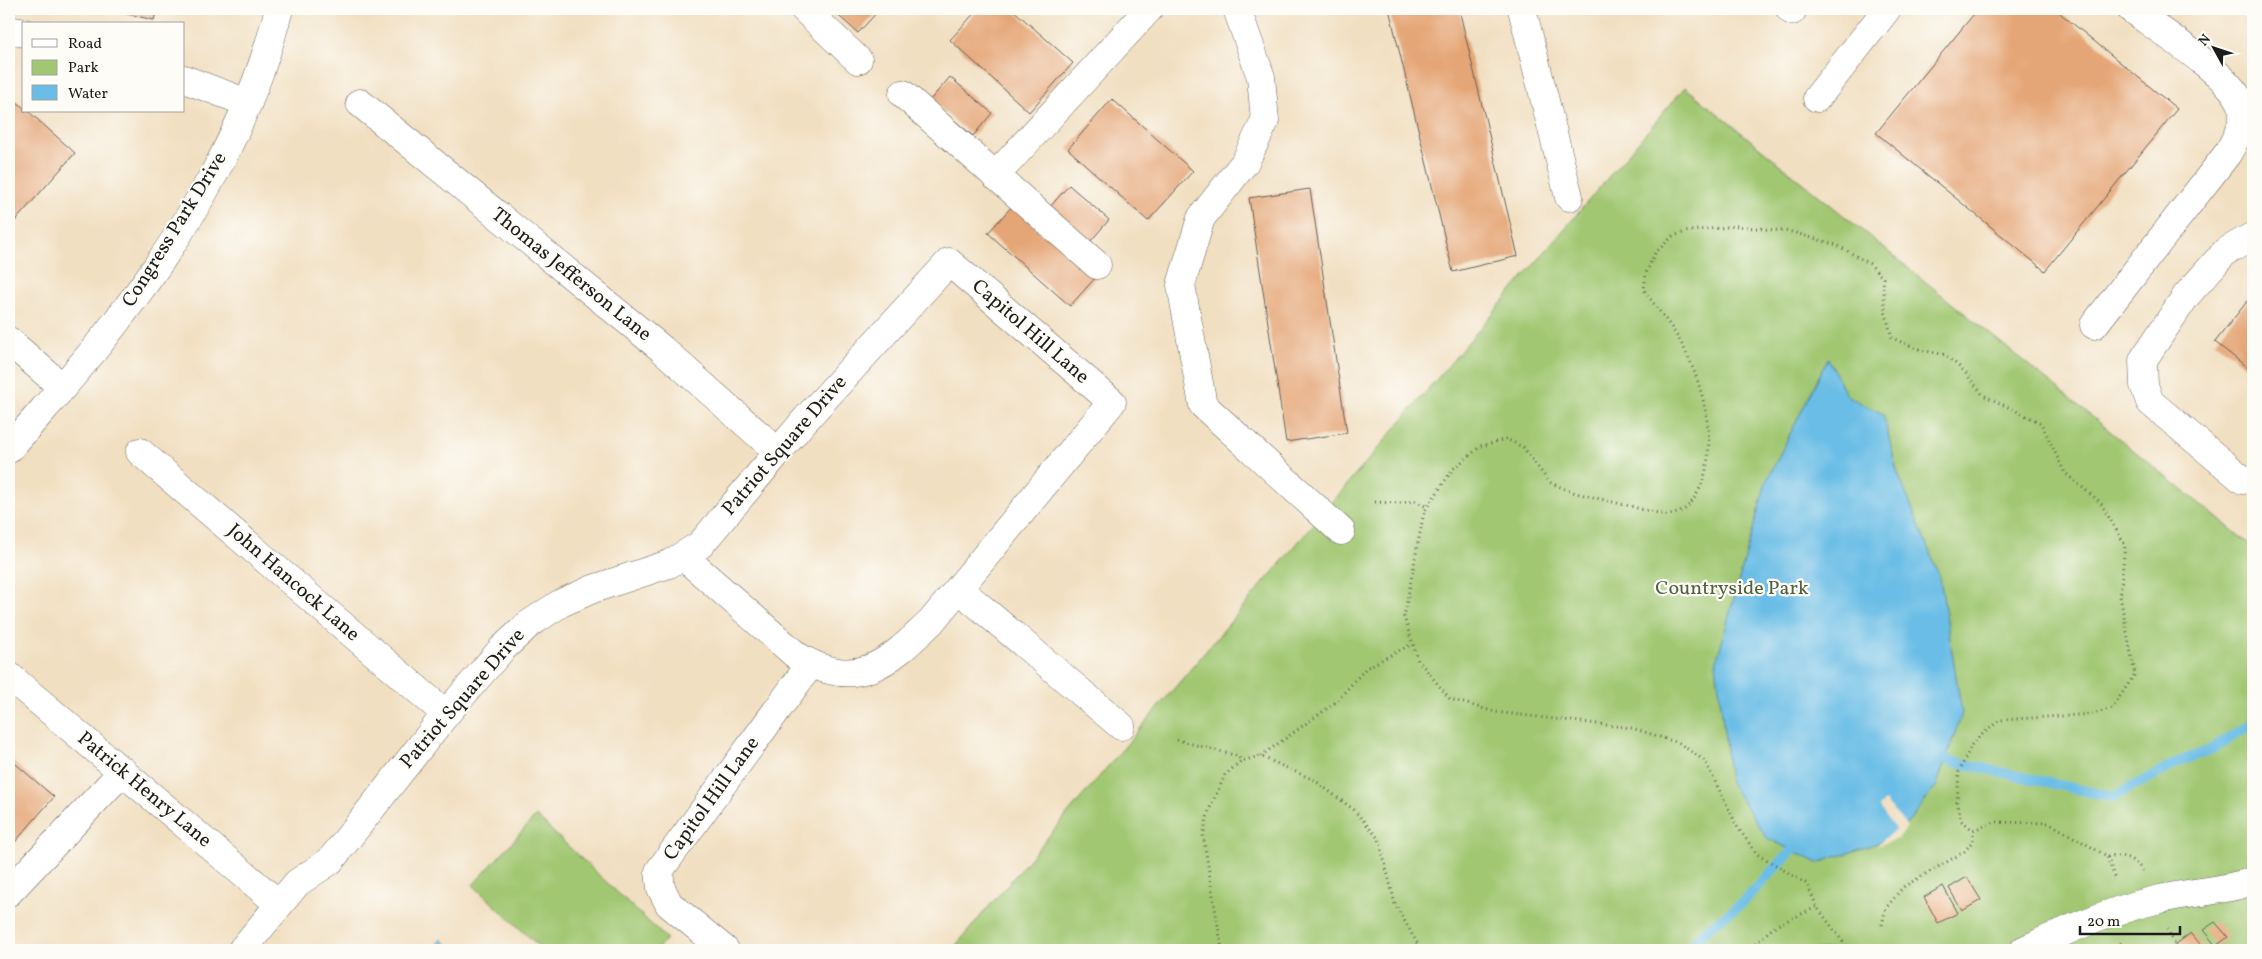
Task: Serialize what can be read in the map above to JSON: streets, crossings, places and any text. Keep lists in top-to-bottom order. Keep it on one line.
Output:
{"streets":{"street":["Congress Park Drive","Thomas Jefferson Lane","Capitol Hill Lane","Patriot Square Drive","John Hancock Lane","Patrick Henry Lane"]},"crossings":[["Thomas Jefferson Lane","Patriot Square Drive"],["Capitol Hill Lane","Patriot Square Drive"],["Patriot Square Drive","John Hancock Lane"],["Patriot Square Drive","Patrick Henry Lane"]],"parks":["Countryside Park"],"legend":["Road","Park","Water"],"scale_bar":"20 m","north":"top left"}
